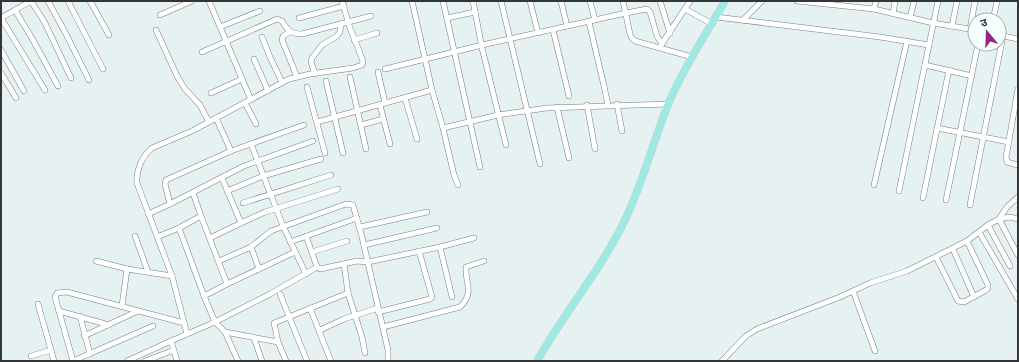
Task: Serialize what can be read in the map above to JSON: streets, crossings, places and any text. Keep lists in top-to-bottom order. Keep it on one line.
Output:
{"north":"top"}
